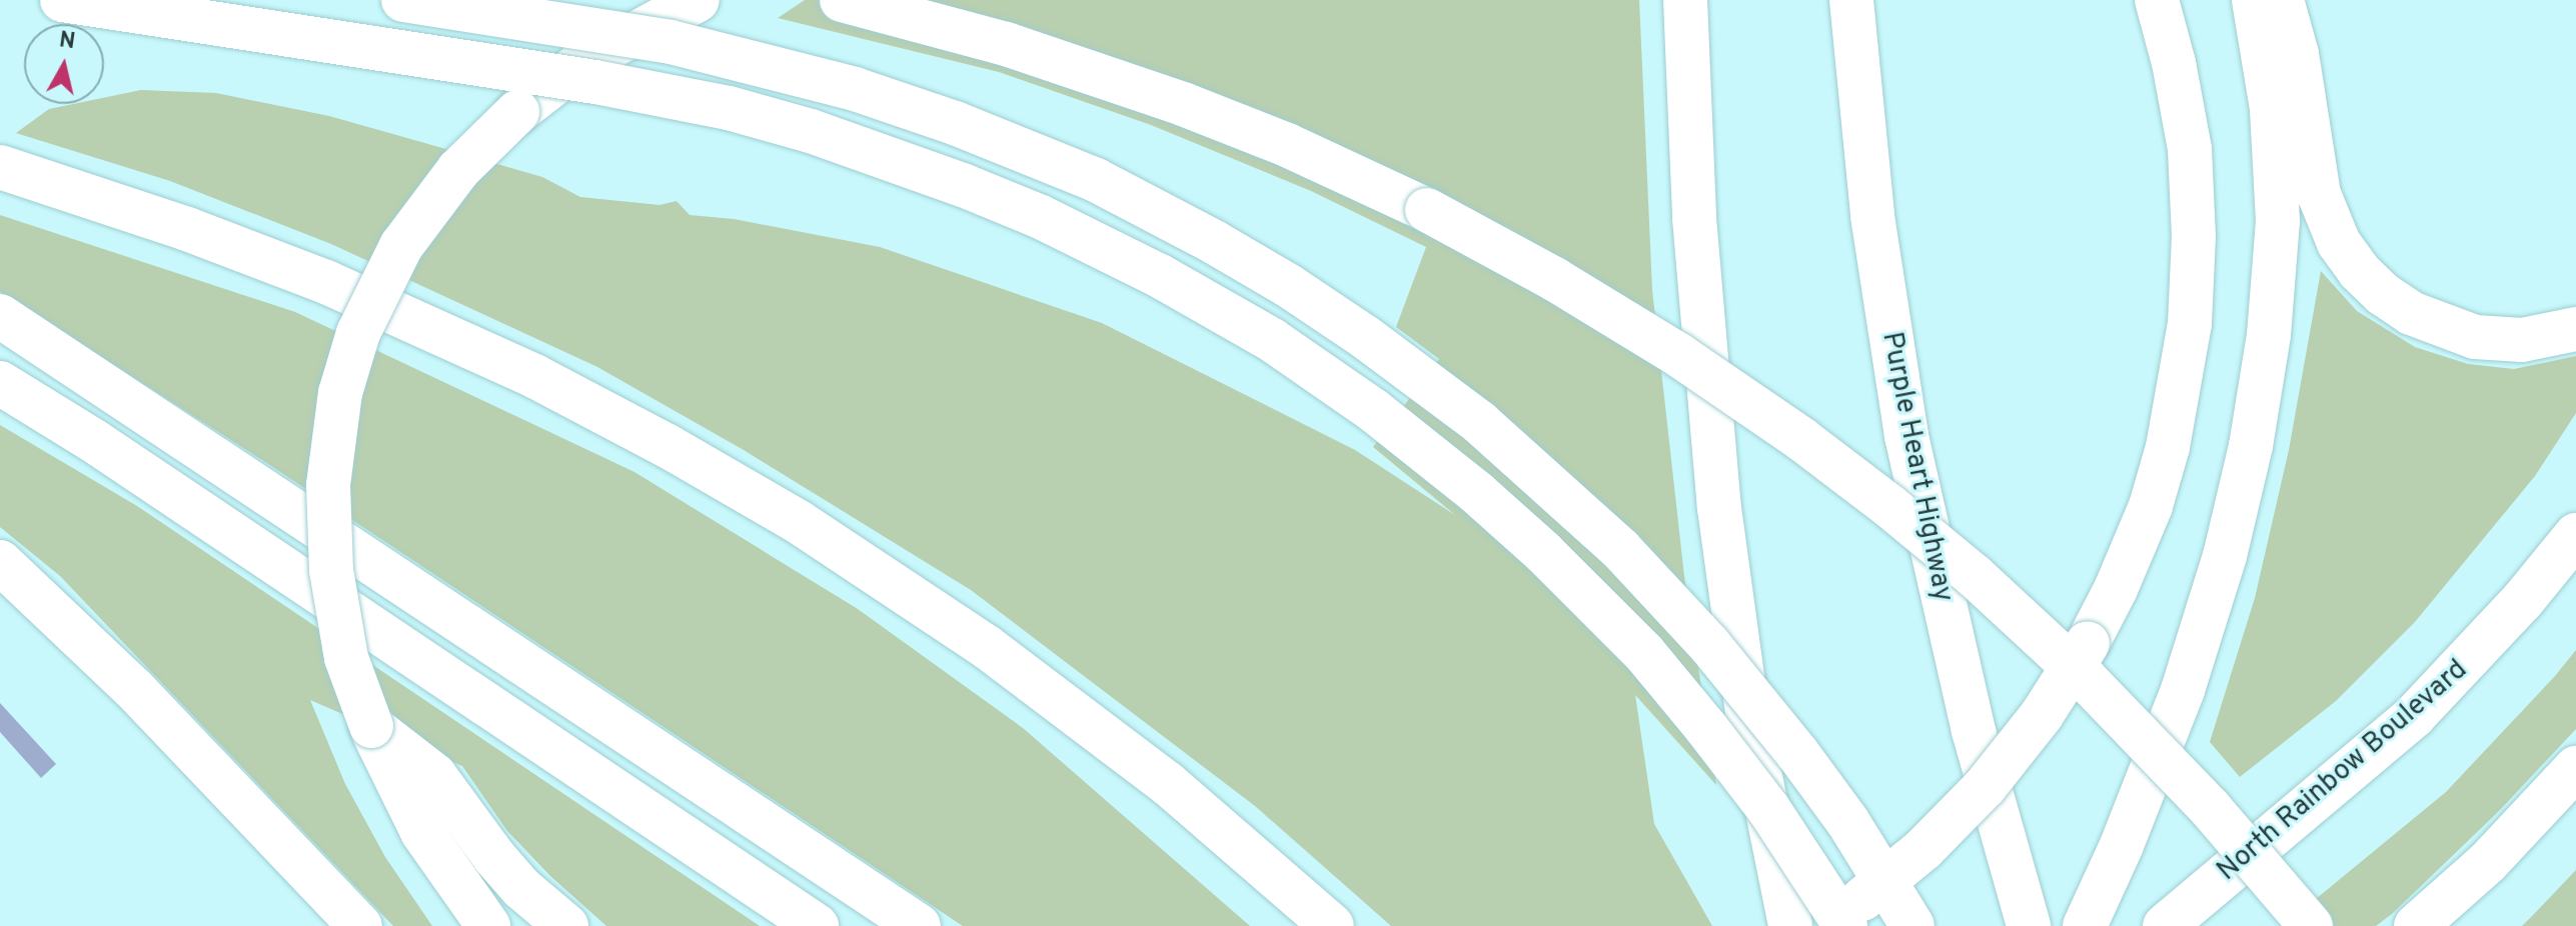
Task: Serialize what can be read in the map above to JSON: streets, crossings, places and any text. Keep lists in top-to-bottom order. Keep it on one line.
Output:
{"streets":{"main road":["Purple Heart Highway","North Rainbow Boulevard"]},"north":"top"}
